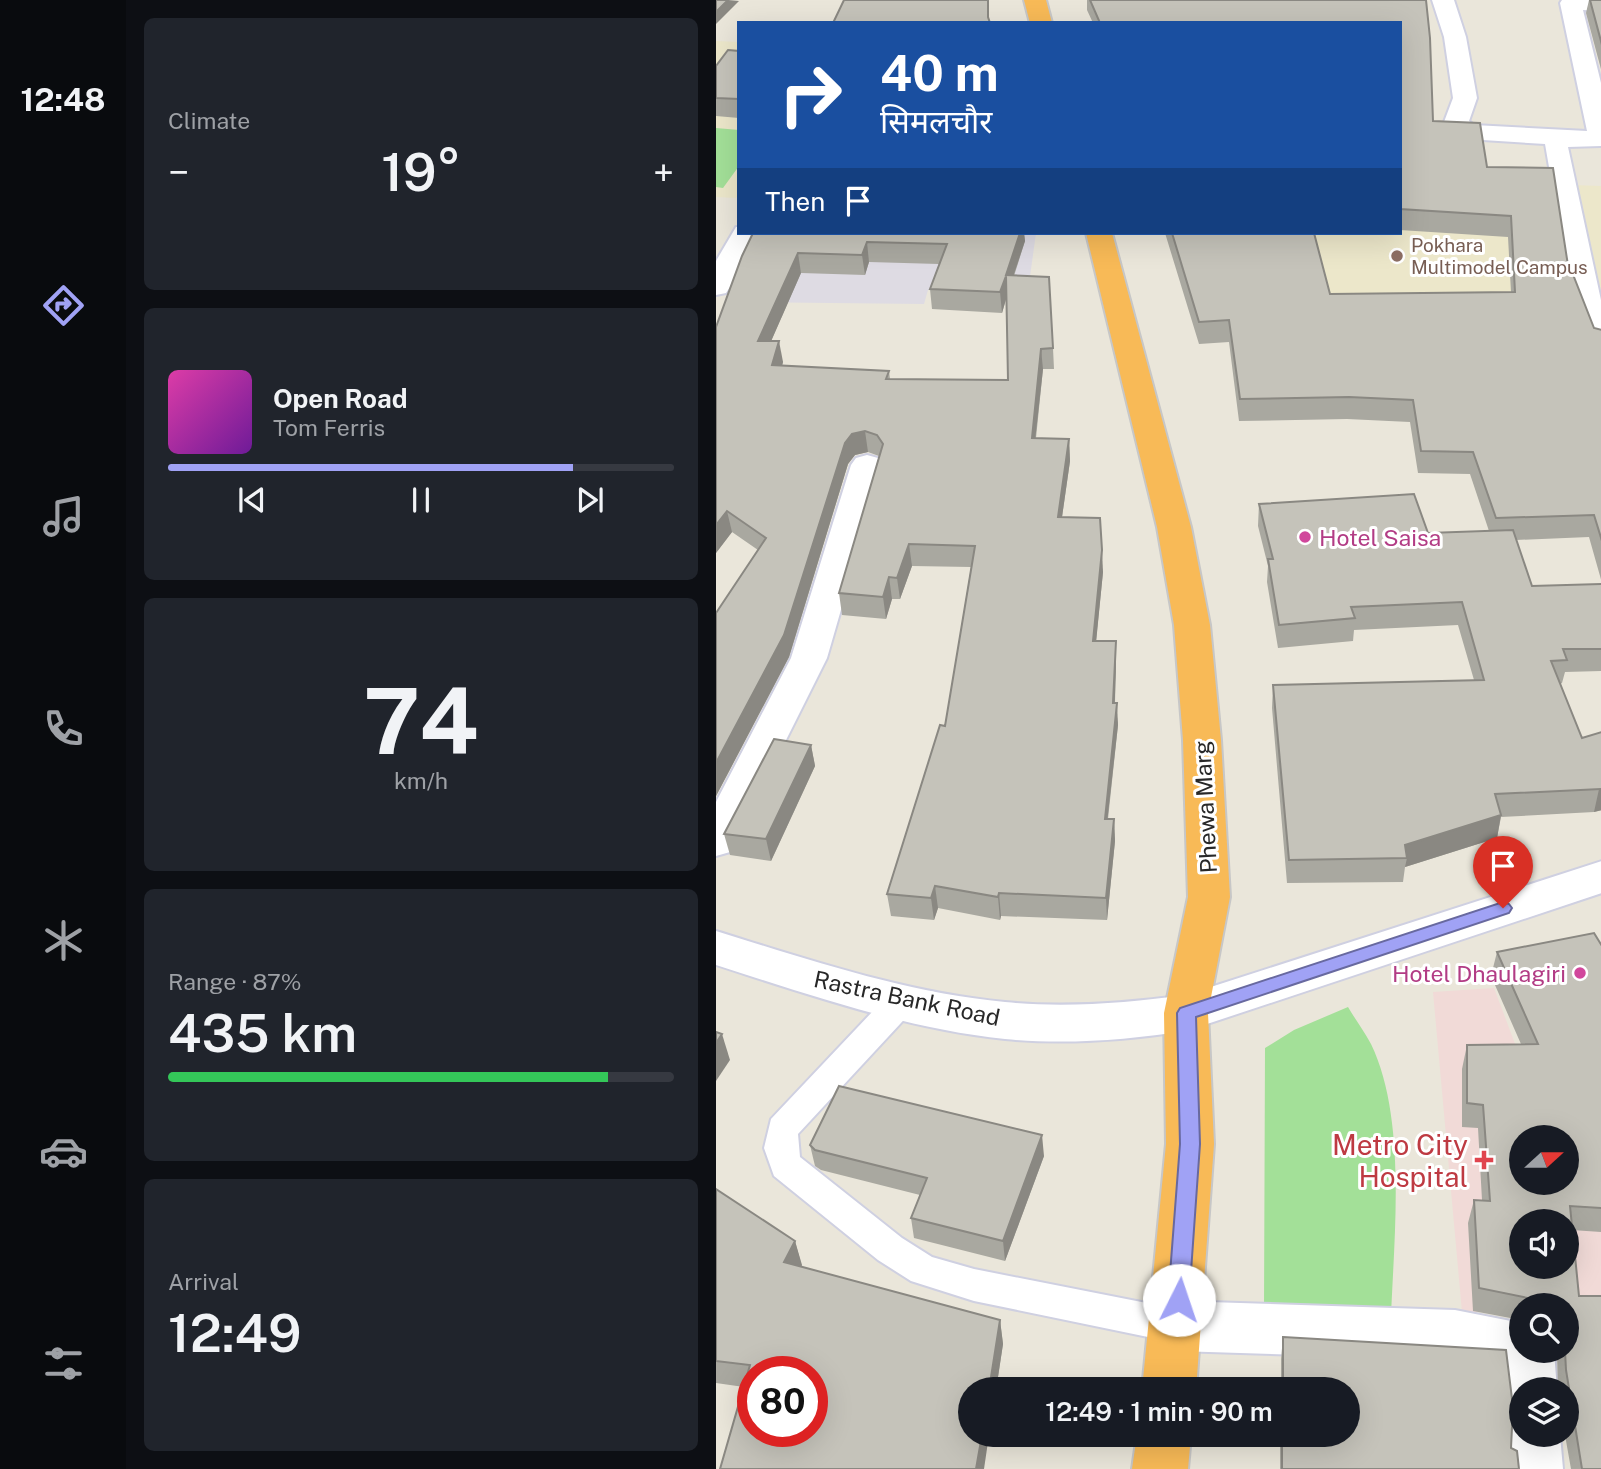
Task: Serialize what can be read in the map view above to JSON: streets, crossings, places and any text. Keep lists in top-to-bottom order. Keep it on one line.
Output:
{"streets":{"highway":["Phewa Marg"],"street":["Rastra Bank Road"]},"crossings":[["Phewa Marg","Rastra Bank Road"]],"places":{"other":["Pokhara Multimodel Campus","Hotel Saisa","Hotel Dhaulagiri"],"health":["Metro City Hospital"]},"north":"right","page":{"tabs":"12:48","tile":["Climate",["74","km/h"],["Range · 87%","435 km"],["Arrival","12:49"]],"turn":["40 m","सिमलचौर"],"heat":["−","19°","+"],"then":"Then","song":["Open Road","Tom Ferris"],"limit":"80","trip":"12:49 · 1 min · 90 m"}}
